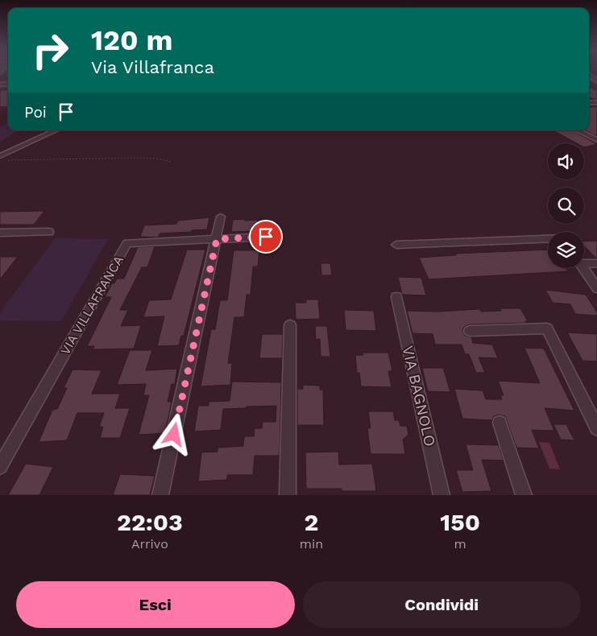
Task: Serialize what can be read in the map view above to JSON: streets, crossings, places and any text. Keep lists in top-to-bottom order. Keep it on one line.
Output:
{"streets":{"street":["VIA VILLAFRANCA","VIA BAGNOLO"]},"page":{"turn":["120 m","Via Villafranca"],"then":"Poi","eta":["22:03","Arrivo","2","min","150","m"],"buttons":["Esci","Condividi"]}}
